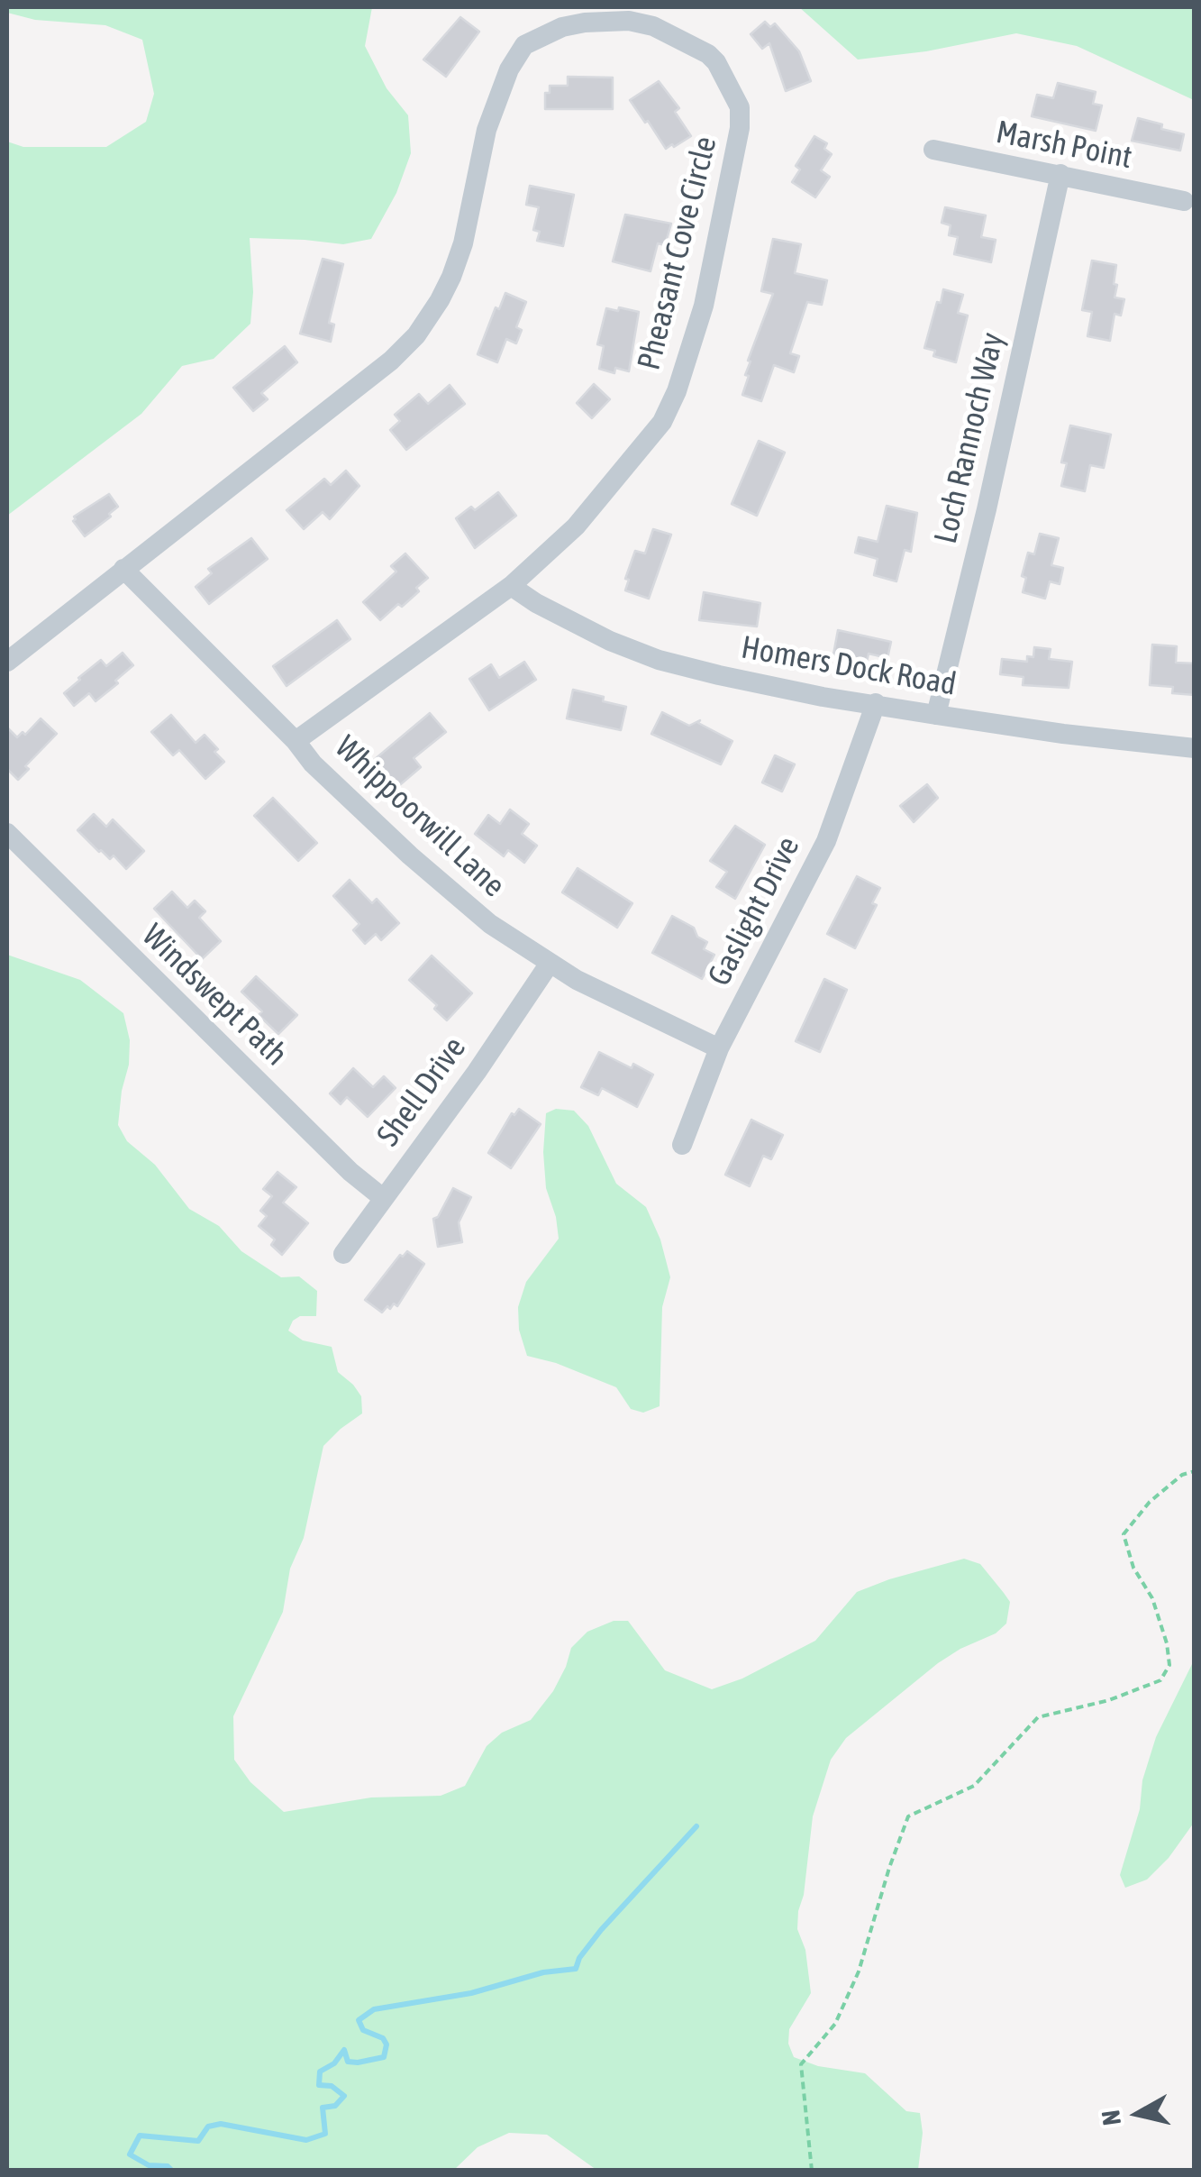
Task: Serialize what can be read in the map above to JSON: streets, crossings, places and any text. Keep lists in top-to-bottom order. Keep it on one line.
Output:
{"streets":{"street":["Marsh Point","Pheasant Cove Circle","Loch Rannoch Way","Homers Dock Road","Whippoorwill Lane","Gaslight Drive","Windswept Path","Shell Drive"]},"crossings":[["Marsh Point","Loch Rannoch Way"],["Pheasant Cove Circle","Homers Dock Road"],["Pheasant Cove Circle","Whippoorwill Lane"],["Loch Rannoch Way","Homers Dock Road"],["Homers Dock Road","Gaslight Drive"],["Whippoorwill Lane","Gaslight Drive"],["Whippoorwill Lane","Shell Drive"],["Windswept Path","Shell Drive"]],"north":"left"}
